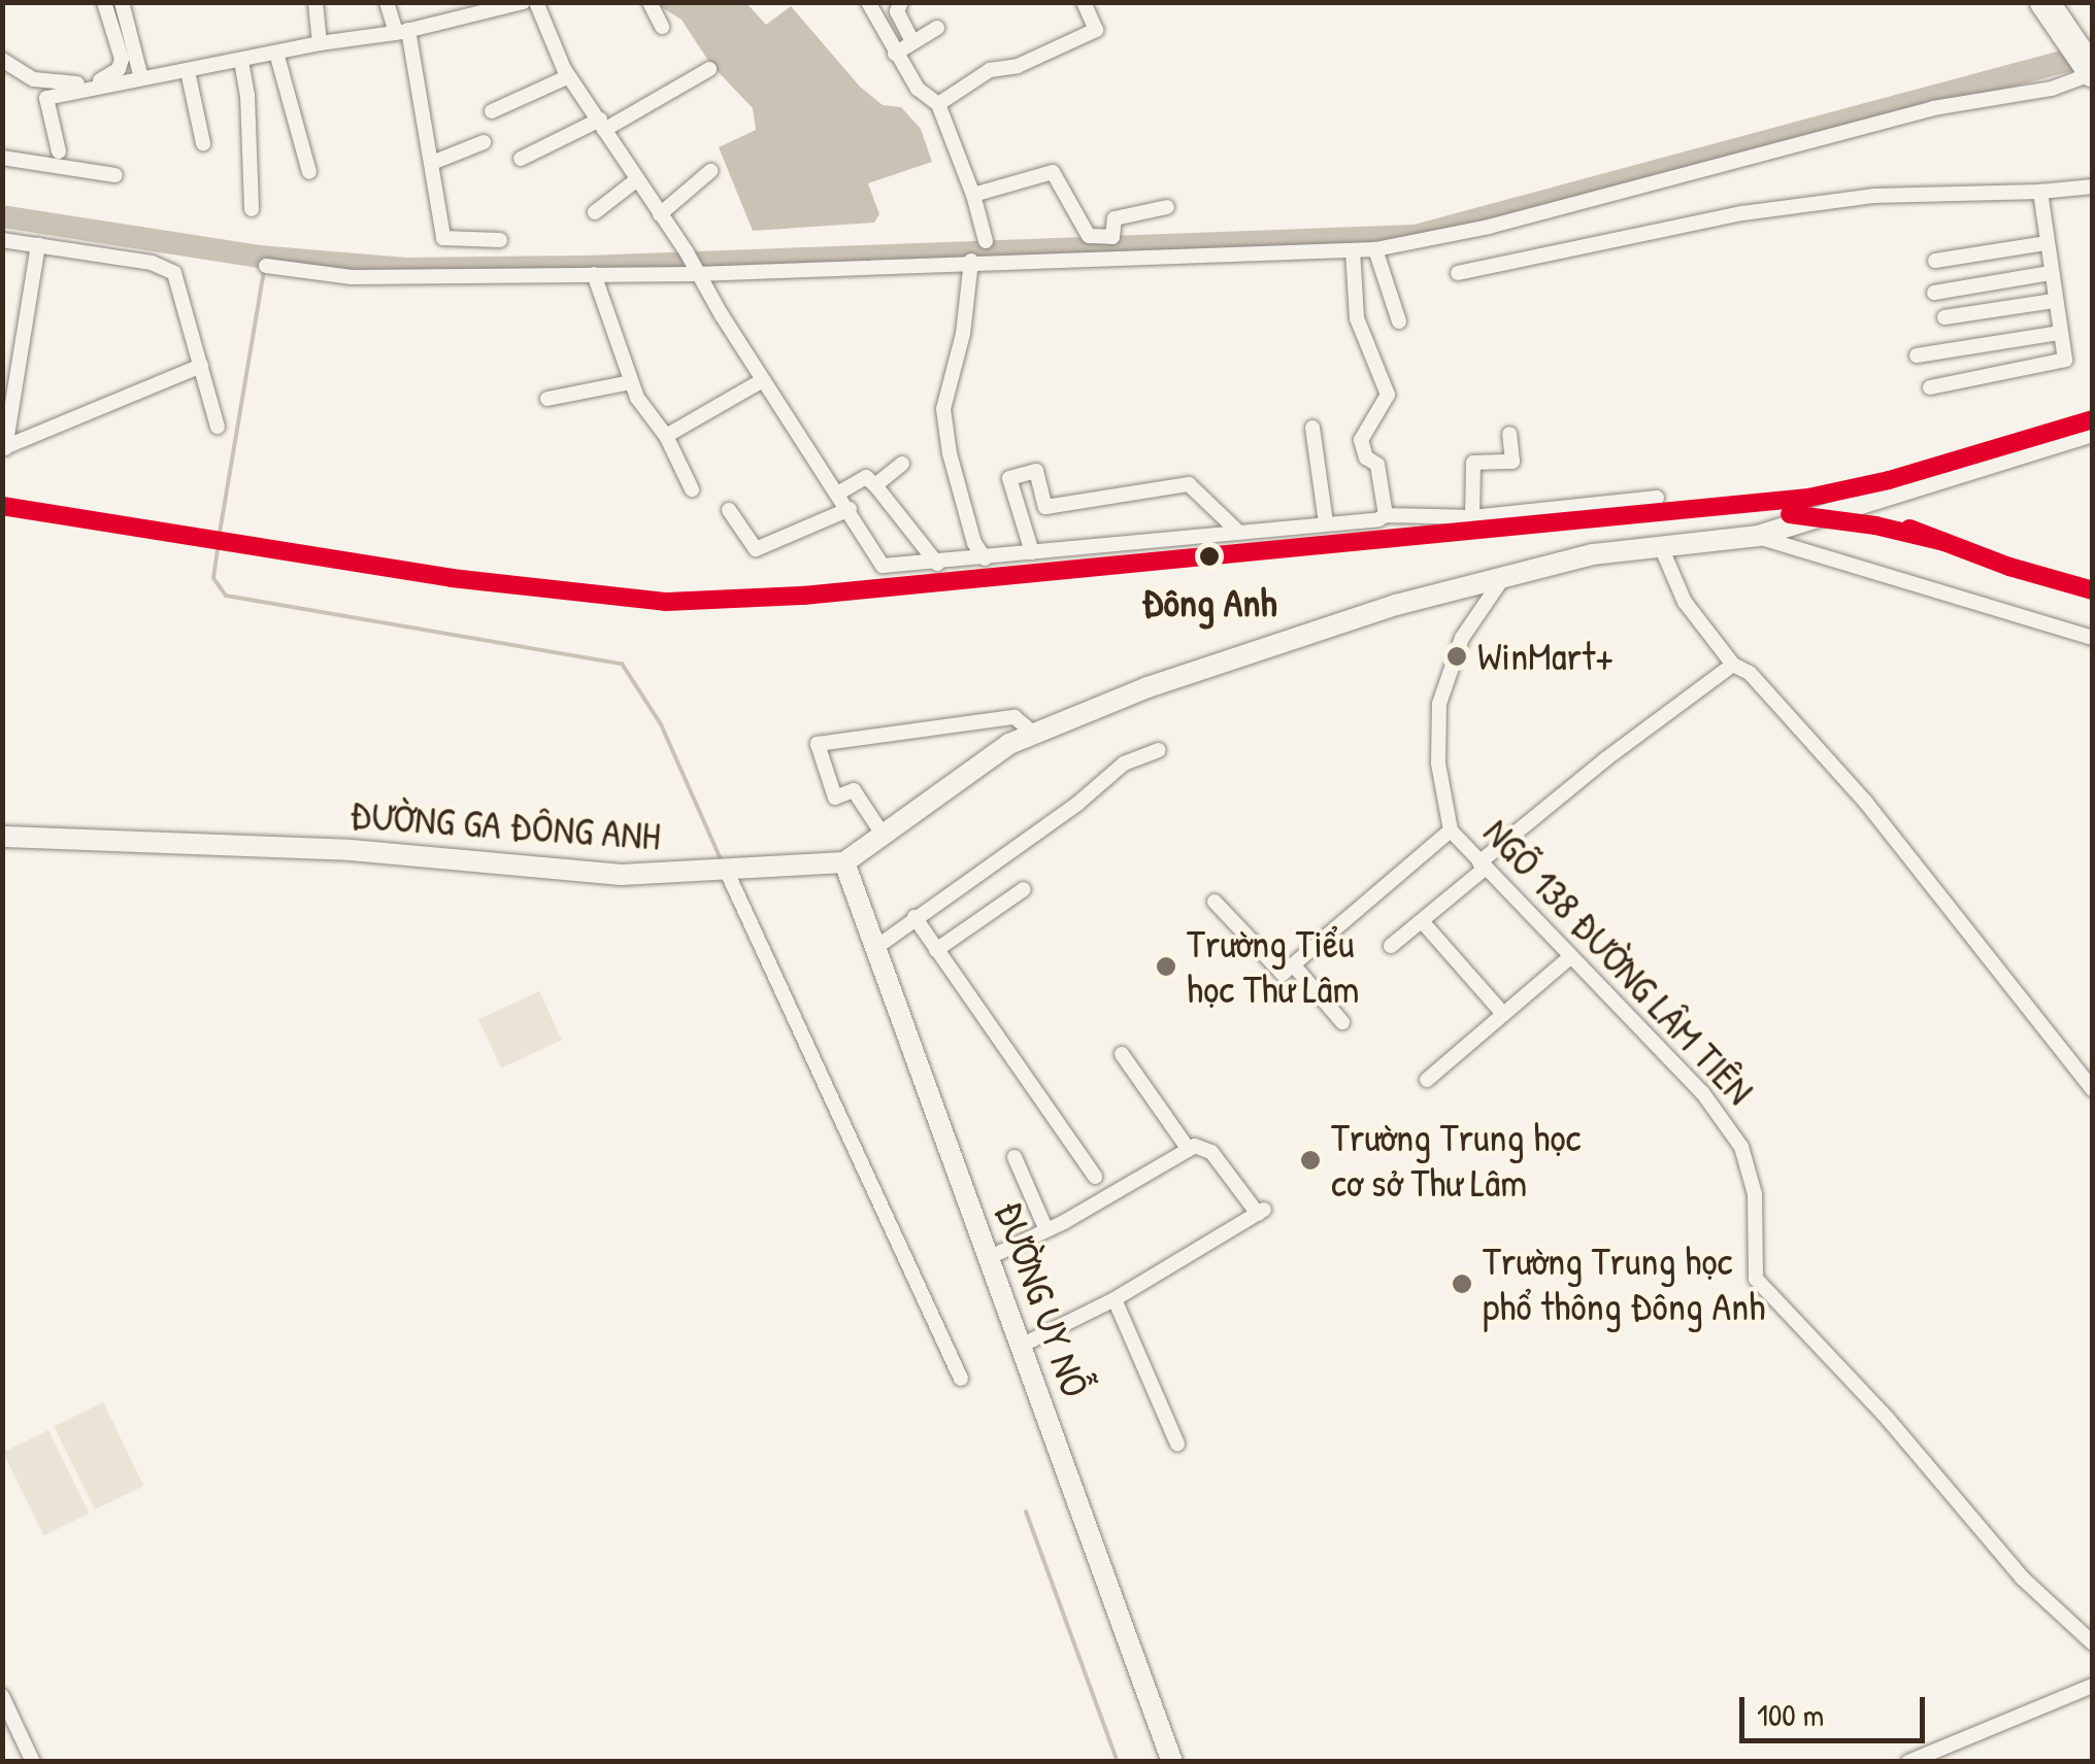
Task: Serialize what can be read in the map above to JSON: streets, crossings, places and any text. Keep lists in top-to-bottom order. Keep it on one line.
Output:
{"streets":{"street":["ĐƯỜNG GA ĐÔNG ANH","NGÕ 138 ĐƯỜNG LÂM TIÊN","ĐƯỜNG UY NỖ"]},"crossings":[["ĐƯỜNG GA ĐÔNG ANH","ĐƯỜNG UY NỖ"]],"places":["Đông Anh","WinMart+","Trường Tiểu học Thư Lâm","Trường Trung học cơ sở Thư Lâm","Trường Trung học phổ thông Đông Anh"],"scale_bar":"100 m"}
